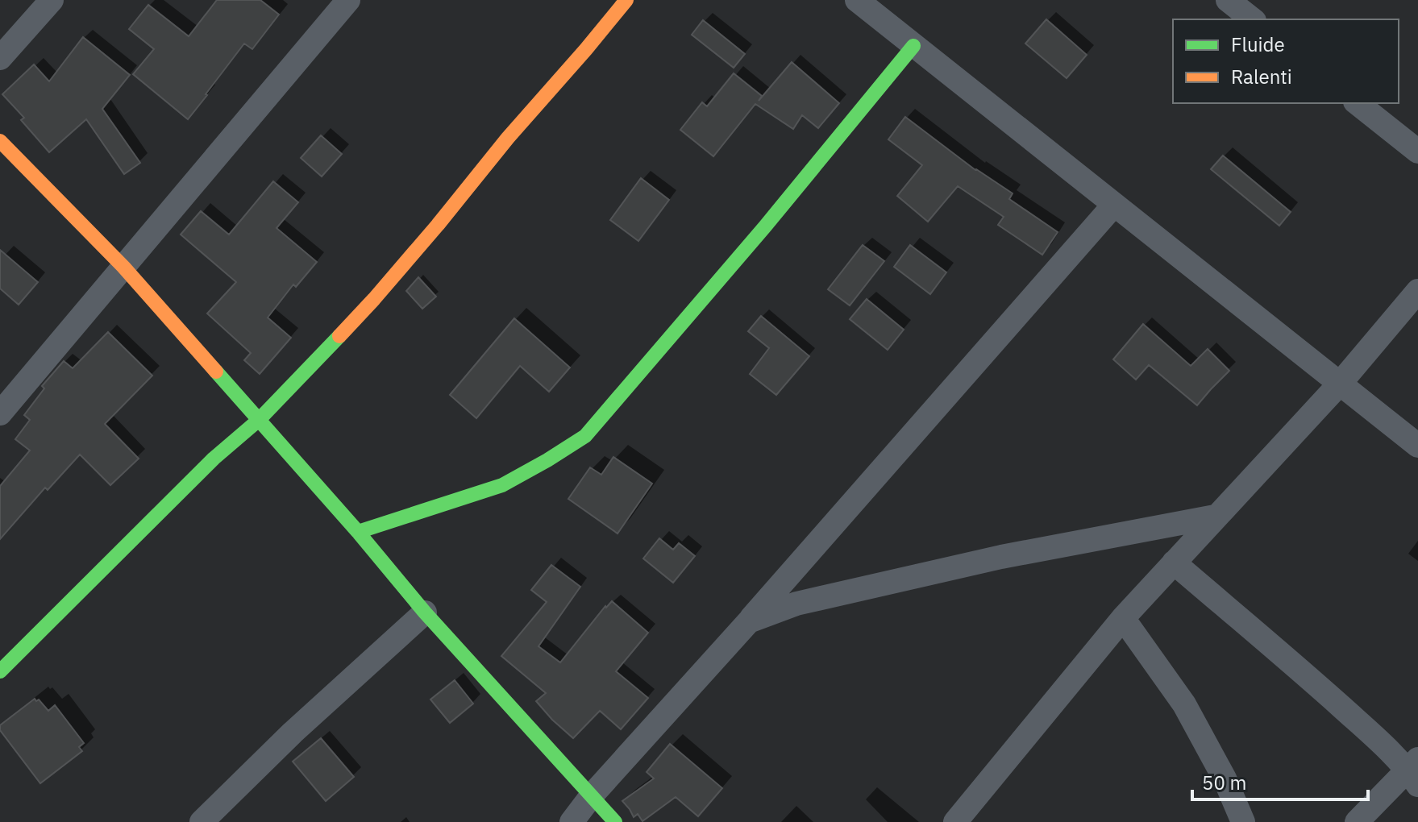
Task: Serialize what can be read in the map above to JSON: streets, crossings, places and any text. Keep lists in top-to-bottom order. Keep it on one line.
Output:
{"legend":["Fluide","Ralenti"],"scale_bar":"50 m"}
